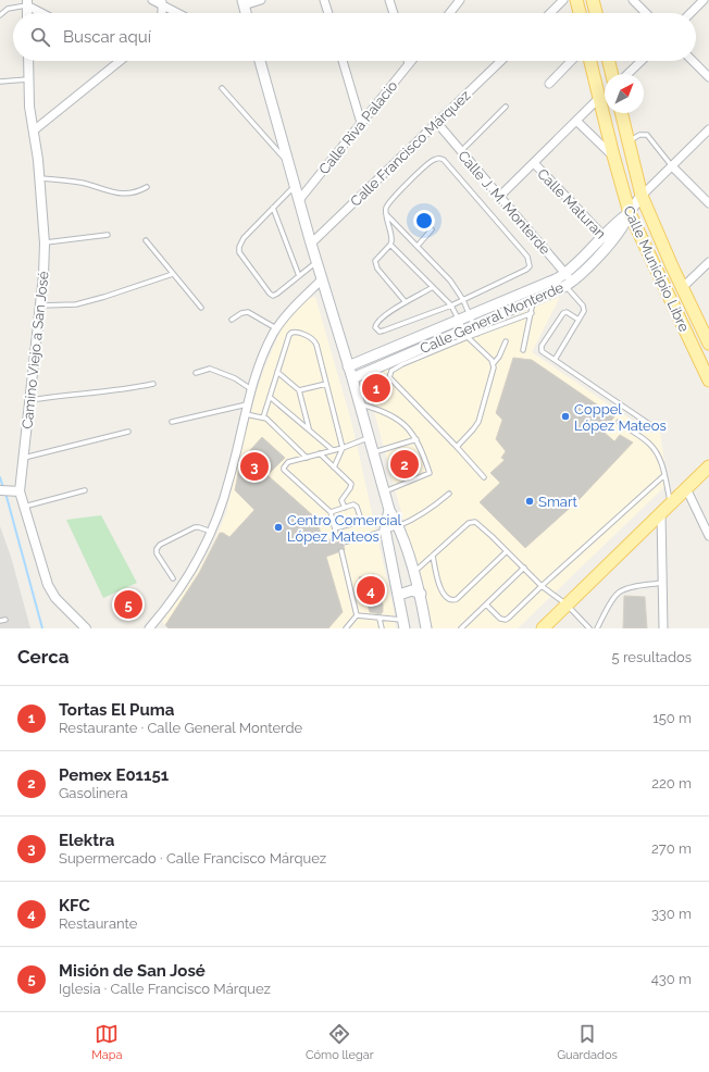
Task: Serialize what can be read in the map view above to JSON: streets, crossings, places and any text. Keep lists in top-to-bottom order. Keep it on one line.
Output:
{"streets":{"main road":["Calle Municipio Libre","Calle General Monterde"],"street":["Calle Riva Palacio","Calle Francisco Márquez","Calle J. M. Monterde","Calle Maturan","Camino Viejo a San José"]},"crossings":[["Calle Francisco Márquez","Calle J. M. Monterde"],["Calle J. M. Monterde","Calle General Monterde"],["Calle Maturan","Calle General Monterde"],["Calle Municipio Libre","Calle General Monterde"]],"places":["Coppel López Mateos","Smart","Centro Comercial López Mateos"],"north":"top right","page":{"search":"Buscar aquí","pins":["1","2","3","4","5"],"heading":["Cerca","5 resultados"],"list":[{"mark":"1","name":"Tortas El Puma","note":"Restaurante · Calle General Monterde","value":"150 m"},{"mark":"2","name":"Pemex E01151","note":"Gasolinera","value":"220 m"},{"mark":"3","name":"Elektra","note":"Supermercado · Calle Francisco Márquez","value":"270 m"},{"mark":"4","name":"KFC","note":"Restaurante","value":"330 m"},{"mark":"5","name":"Misión de San José","note":"Iglesia · Calle Francisco Márquez","value":"430 m"}],"nav":["Mapa","Cómo llegar","Guardados"]}}
